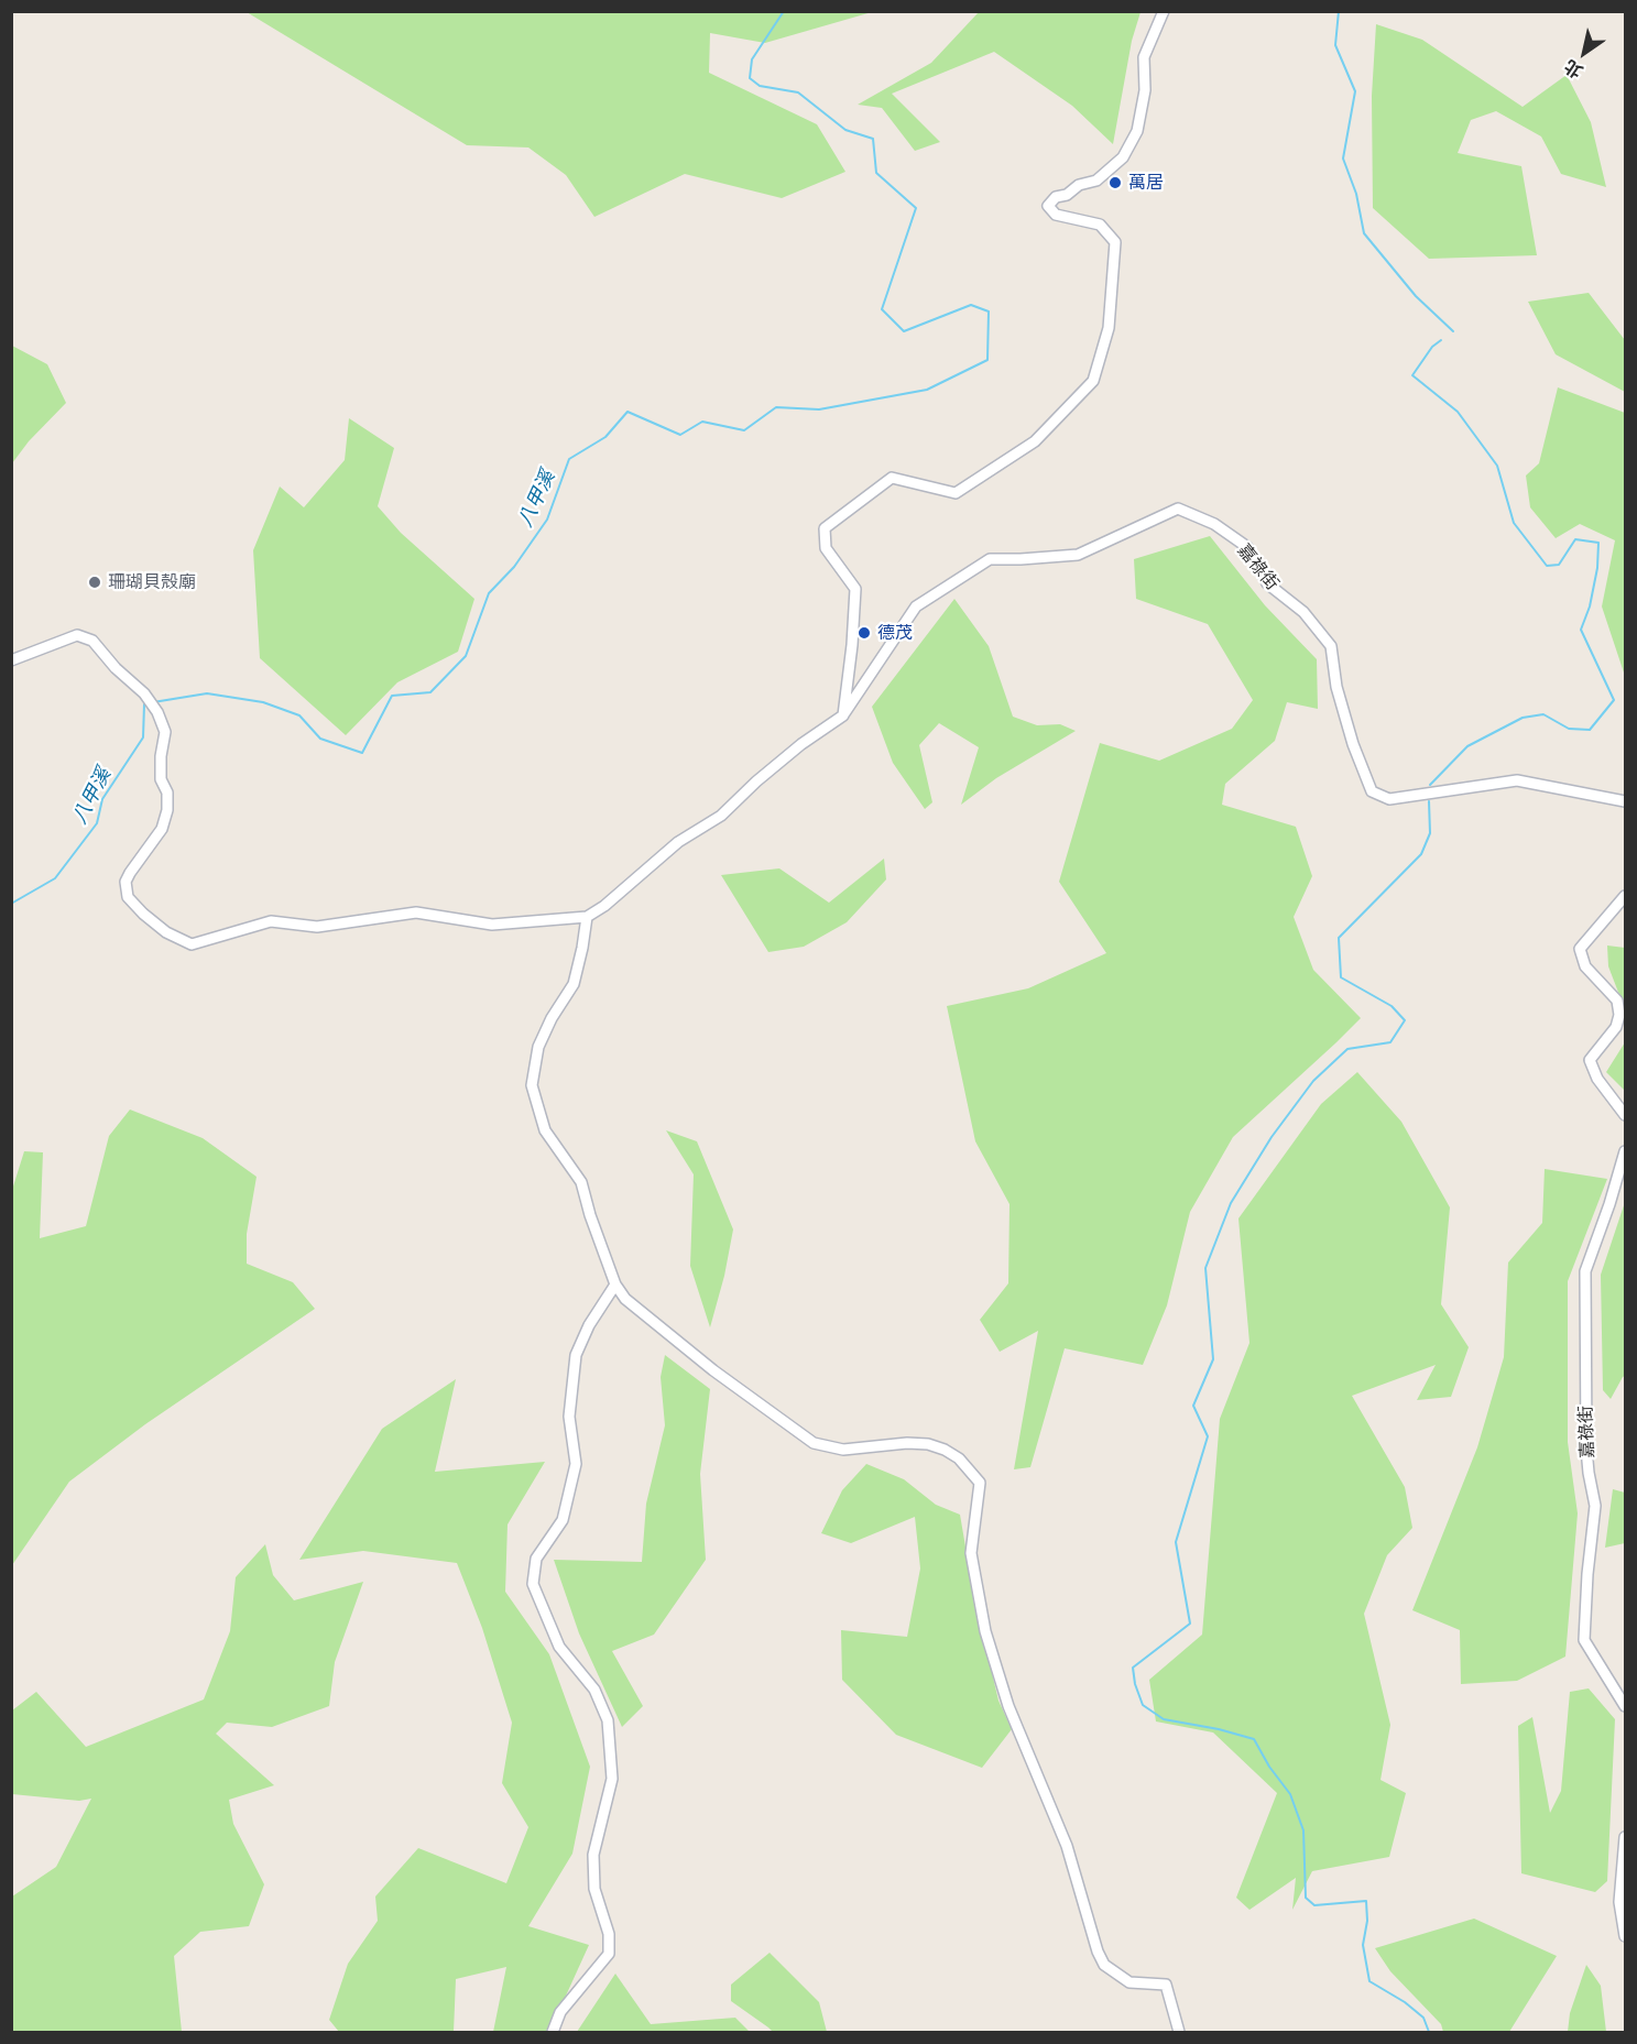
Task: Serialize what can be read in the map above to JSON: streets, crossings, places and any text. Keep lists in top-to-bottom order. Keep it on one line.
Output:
{"streets":{"street":["嘉祿街"]},"water":["八甲溪"],"places":["萬居","珊瑚貝殼廟","德茂"],"north":"bottom left"}
